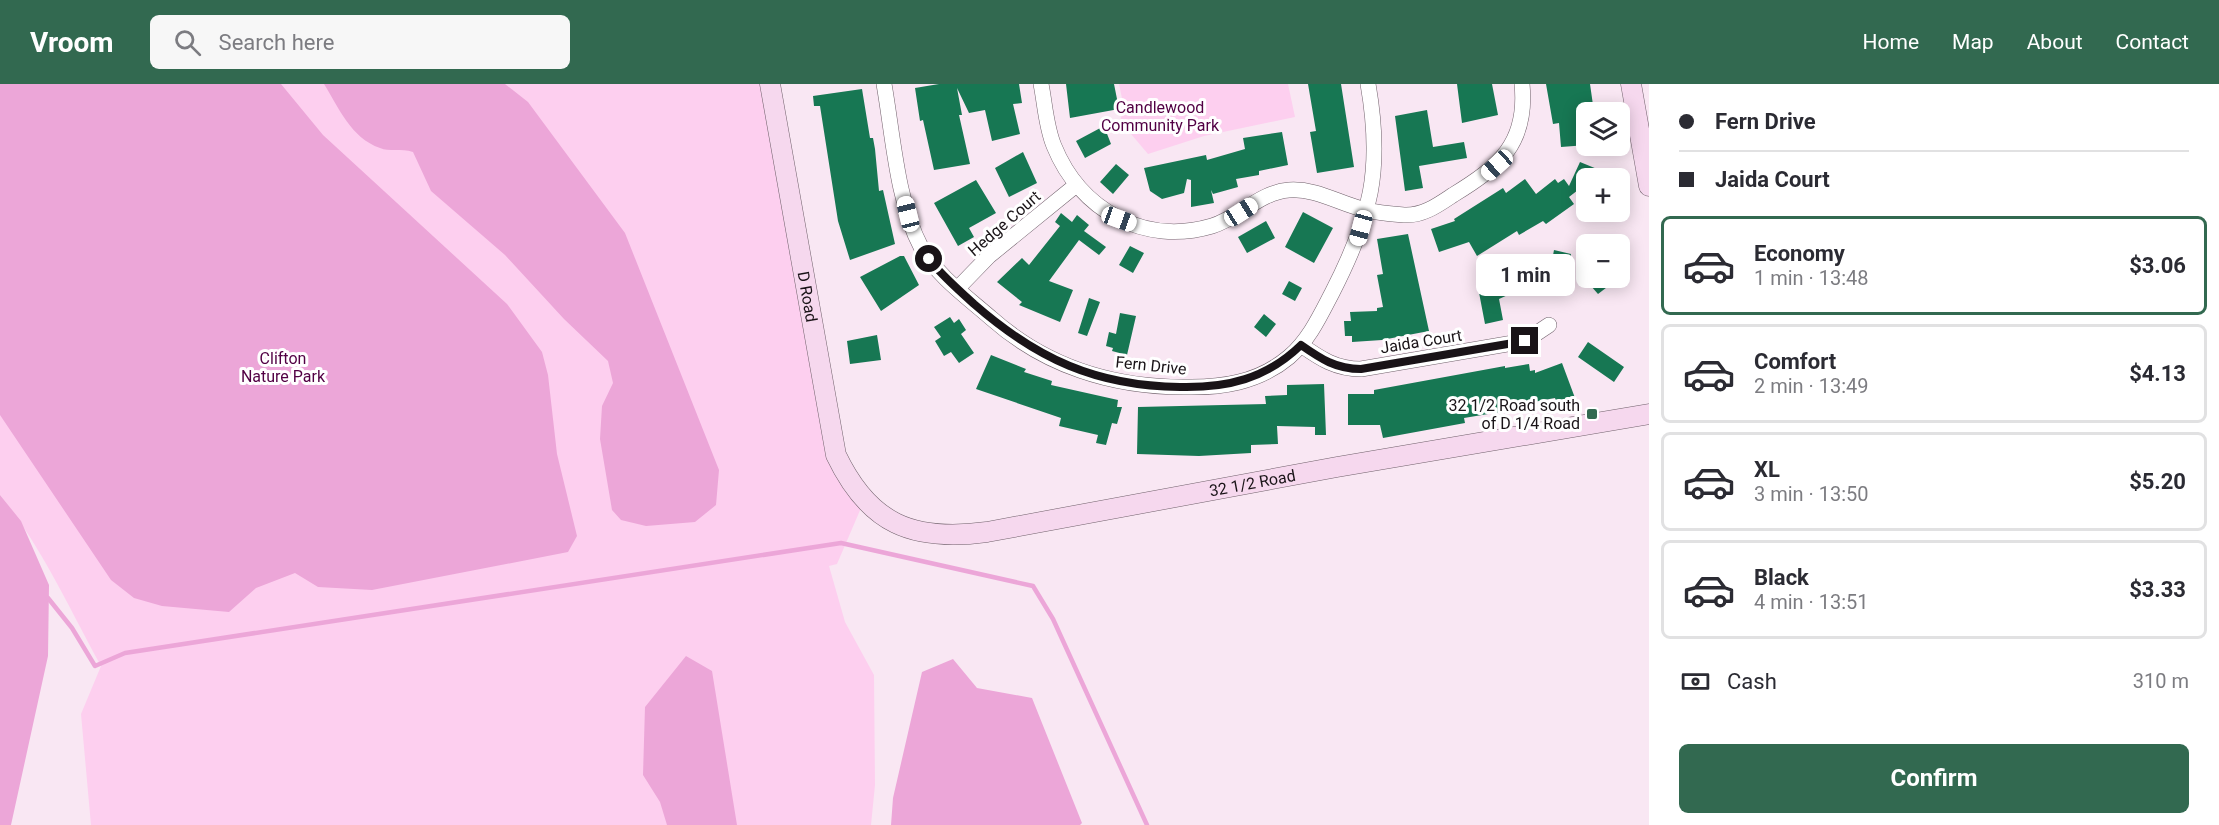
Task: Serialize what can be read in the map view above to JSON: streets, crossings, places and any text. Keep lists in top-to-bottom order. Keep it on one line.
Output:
{"streets":{"street":["Hedge Court","D Road","Jaida Court","Fern Drive","32 1/2 Road"]},"crossings":[["Hedge Court","Fern Drive"],["D Road","32 1/2 Road"],["Jaida Court","Fern Drive"]],"parks":["Candlewood Community Park","Clifton Nature Park"],"places":{"transit":["32 1/2 Road south of D 1/4 Road"]},"page":{"header":"Vroom","search":"Search here","nav":["Home","Map","About","Contact"],"banner":["Fern Drive","Jaida Court"],"map_buttons":["+","−"],"list":[{"name":"Economy","note":"1 min · 13:48","value":"$3.06"},{"name":"Comfort","note":"2 min · 13:49","value":"$4.13"},{"name":"XL","note":"3 min · 13:50","value":"$5.20"},{"name":"Black","note":"4 min · 13:51","value":"$3.33"}],"bubble":"1 min","pay":["Cash","310 m"],"buttons":"Confirm"}}
